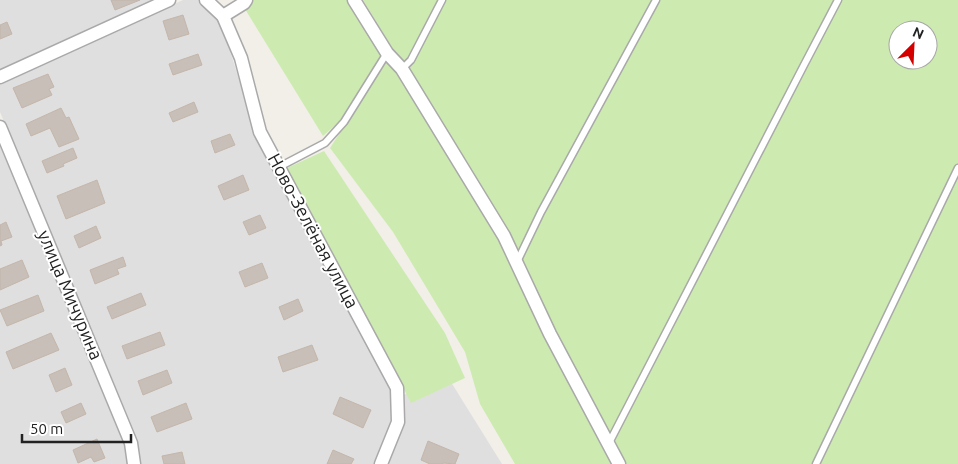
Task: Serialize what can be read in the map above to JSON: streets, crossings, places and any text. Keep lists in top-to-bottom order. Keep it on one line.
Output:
{"streets":{"street":["Ново-Зелёная улица","улица Мичурина"]},"scale_bar":"50 m","north":"top right"}
